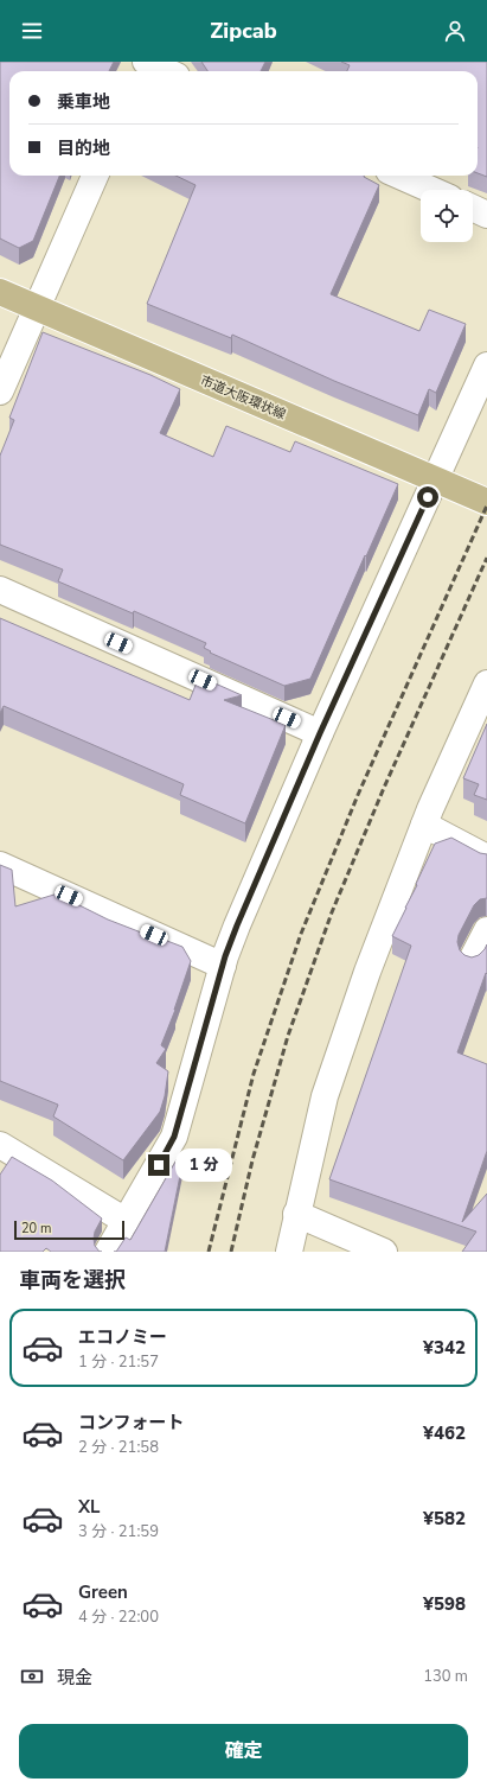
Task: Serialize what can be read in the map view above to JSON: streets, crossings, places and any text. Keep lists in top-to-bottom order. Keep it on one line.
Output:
{"streets":{"main road":["市道大阪環状線"]},"scale_bar":"20 m","page":{"header":"Zipcab","banner":["乗車地","目的地"],"bubble":"1 分","scale":"20 m","heading":"車両を選択","list":[{"name":"エコノミー","note":"1 分 · 21:57","value":"¥342"},{"name":"コンフォート","note":"2 分 · 21:58","value":"¥462"},{"name":"XL","note":"3 分 · 21:59","value":"¥582"},{"name":"Green","note":"4 分 · 22:00","value":"¥598"}],"pay":["現金","130 m"],"buttons":"確定"}}
